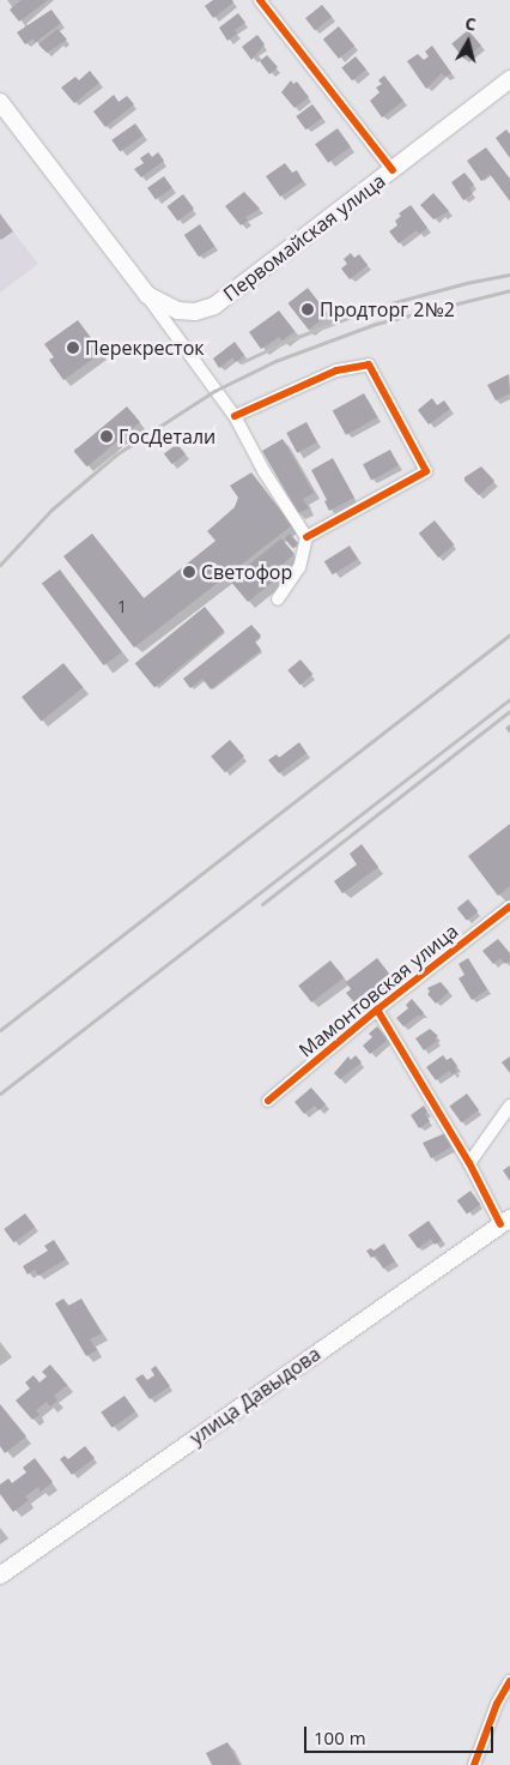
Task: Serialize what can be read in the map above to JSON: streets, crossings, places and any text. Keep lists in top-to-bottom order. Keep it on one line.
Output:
{"streets":{"main road":["Первомайская улица","улица Давыдова"],"street":["Мамонтовская улица"]},"places":["Продторг 2№2","Перекресток","ГосДетали","Светофор"],"house_numbers":["1"],"scale_bar":"100 m","north":"top"}
